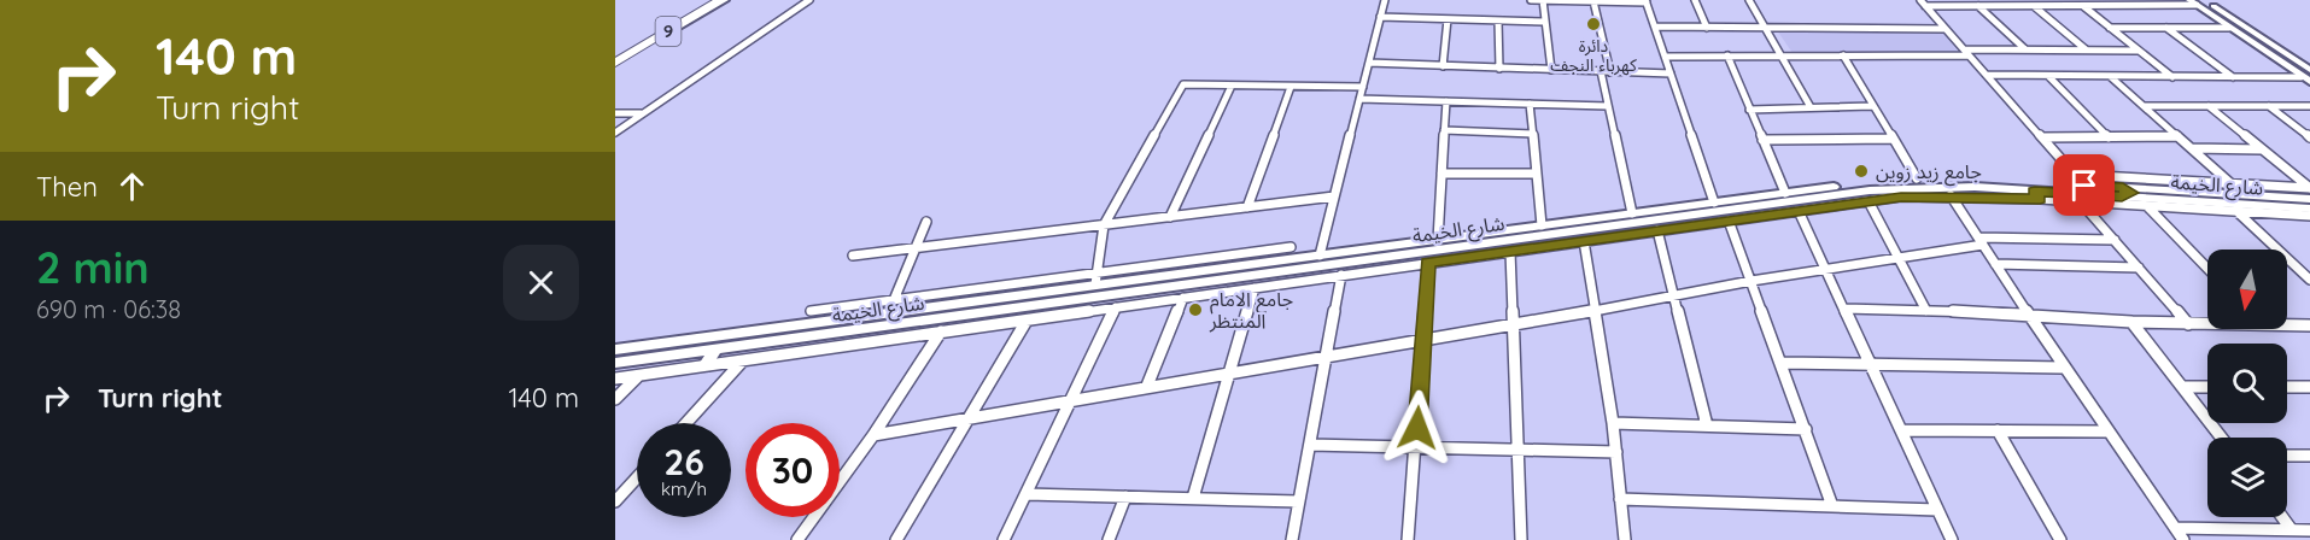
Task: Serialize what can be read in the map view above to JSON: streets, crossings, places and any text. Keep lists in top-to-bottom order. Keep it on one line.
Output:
{"streets":{"highway":["9"],"street":["شارع الخيمة"]},"places":["دائرة كهرباء النجف","جامع زيد زوين","جامع الامام المنتظر"],"north":"bottom","page":{"turn":["140 m","Turn right"],"then":"Then","heading":["2 min","690 m · 06:38"],"list":[{"name":"Turn right","value":"140 m"}],"speed":"26 km/h","limit":"30"}}
